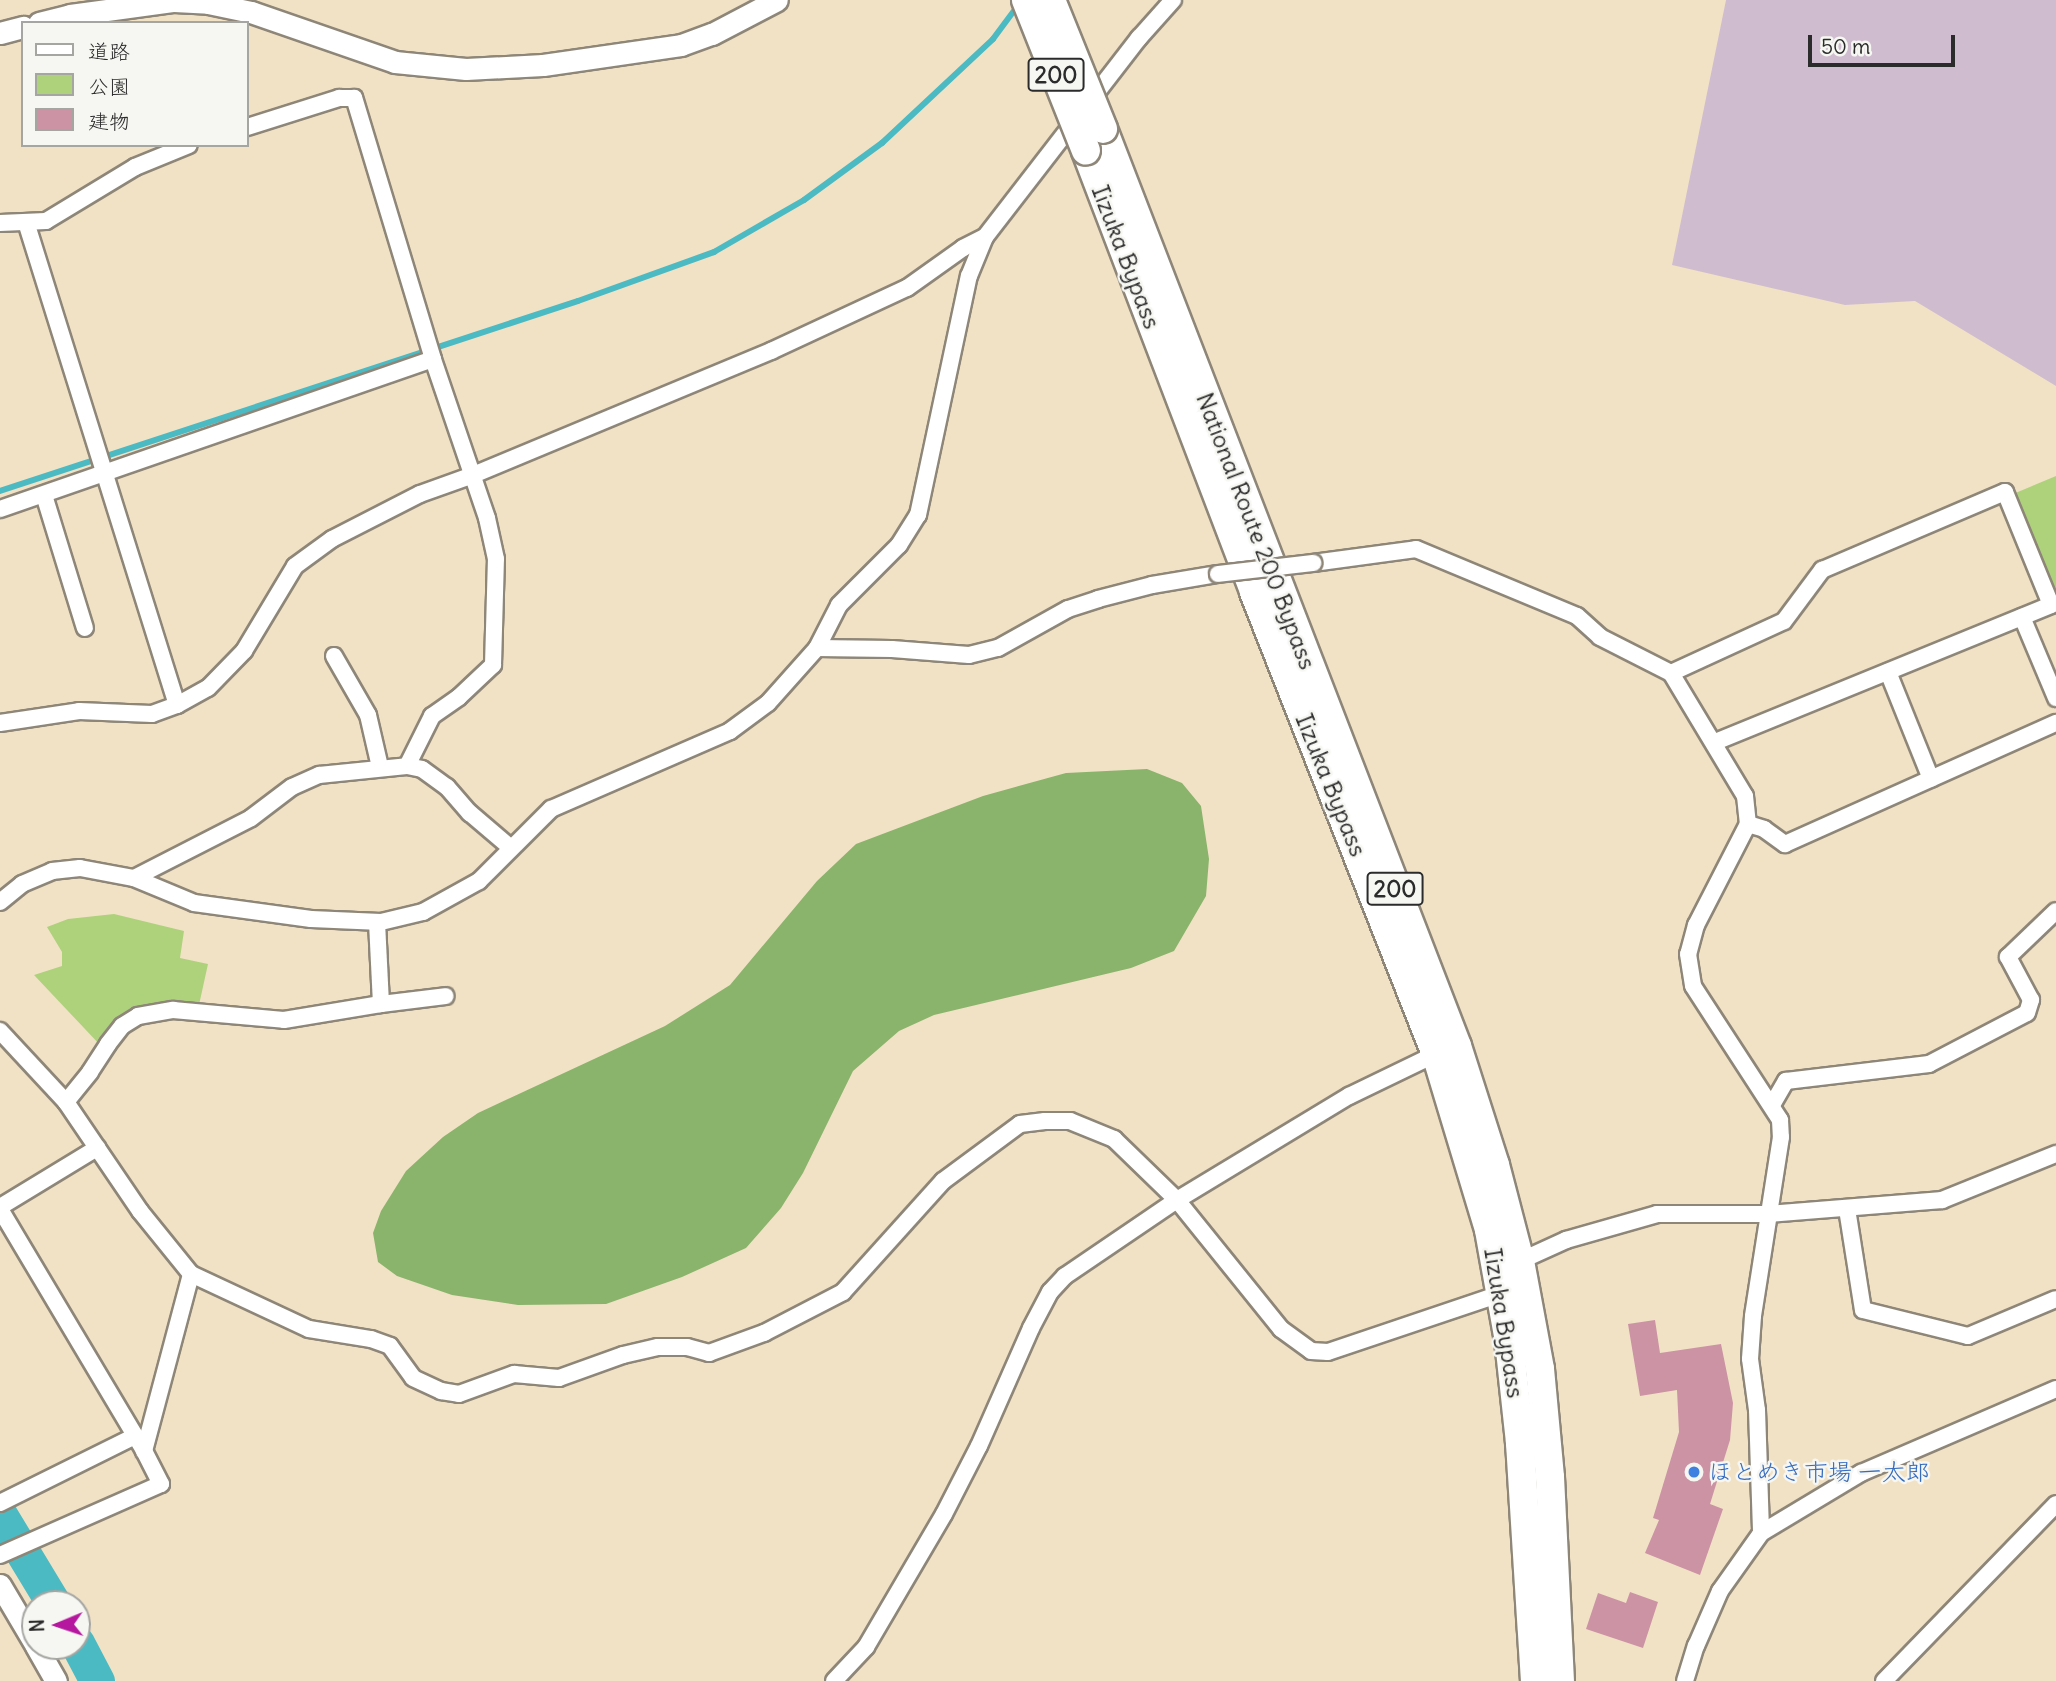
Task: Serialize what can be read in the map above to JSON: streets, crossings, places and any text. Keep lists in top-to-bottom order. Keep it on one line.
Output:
{"streets":{"highway":["200","Iizuka Bypass","National Route 200 Bypass"]},"places":["ほとめき市場 一太郎"],"legend":["道路","公園","建物"],"scale_bar":"50 m","north":"left"}
